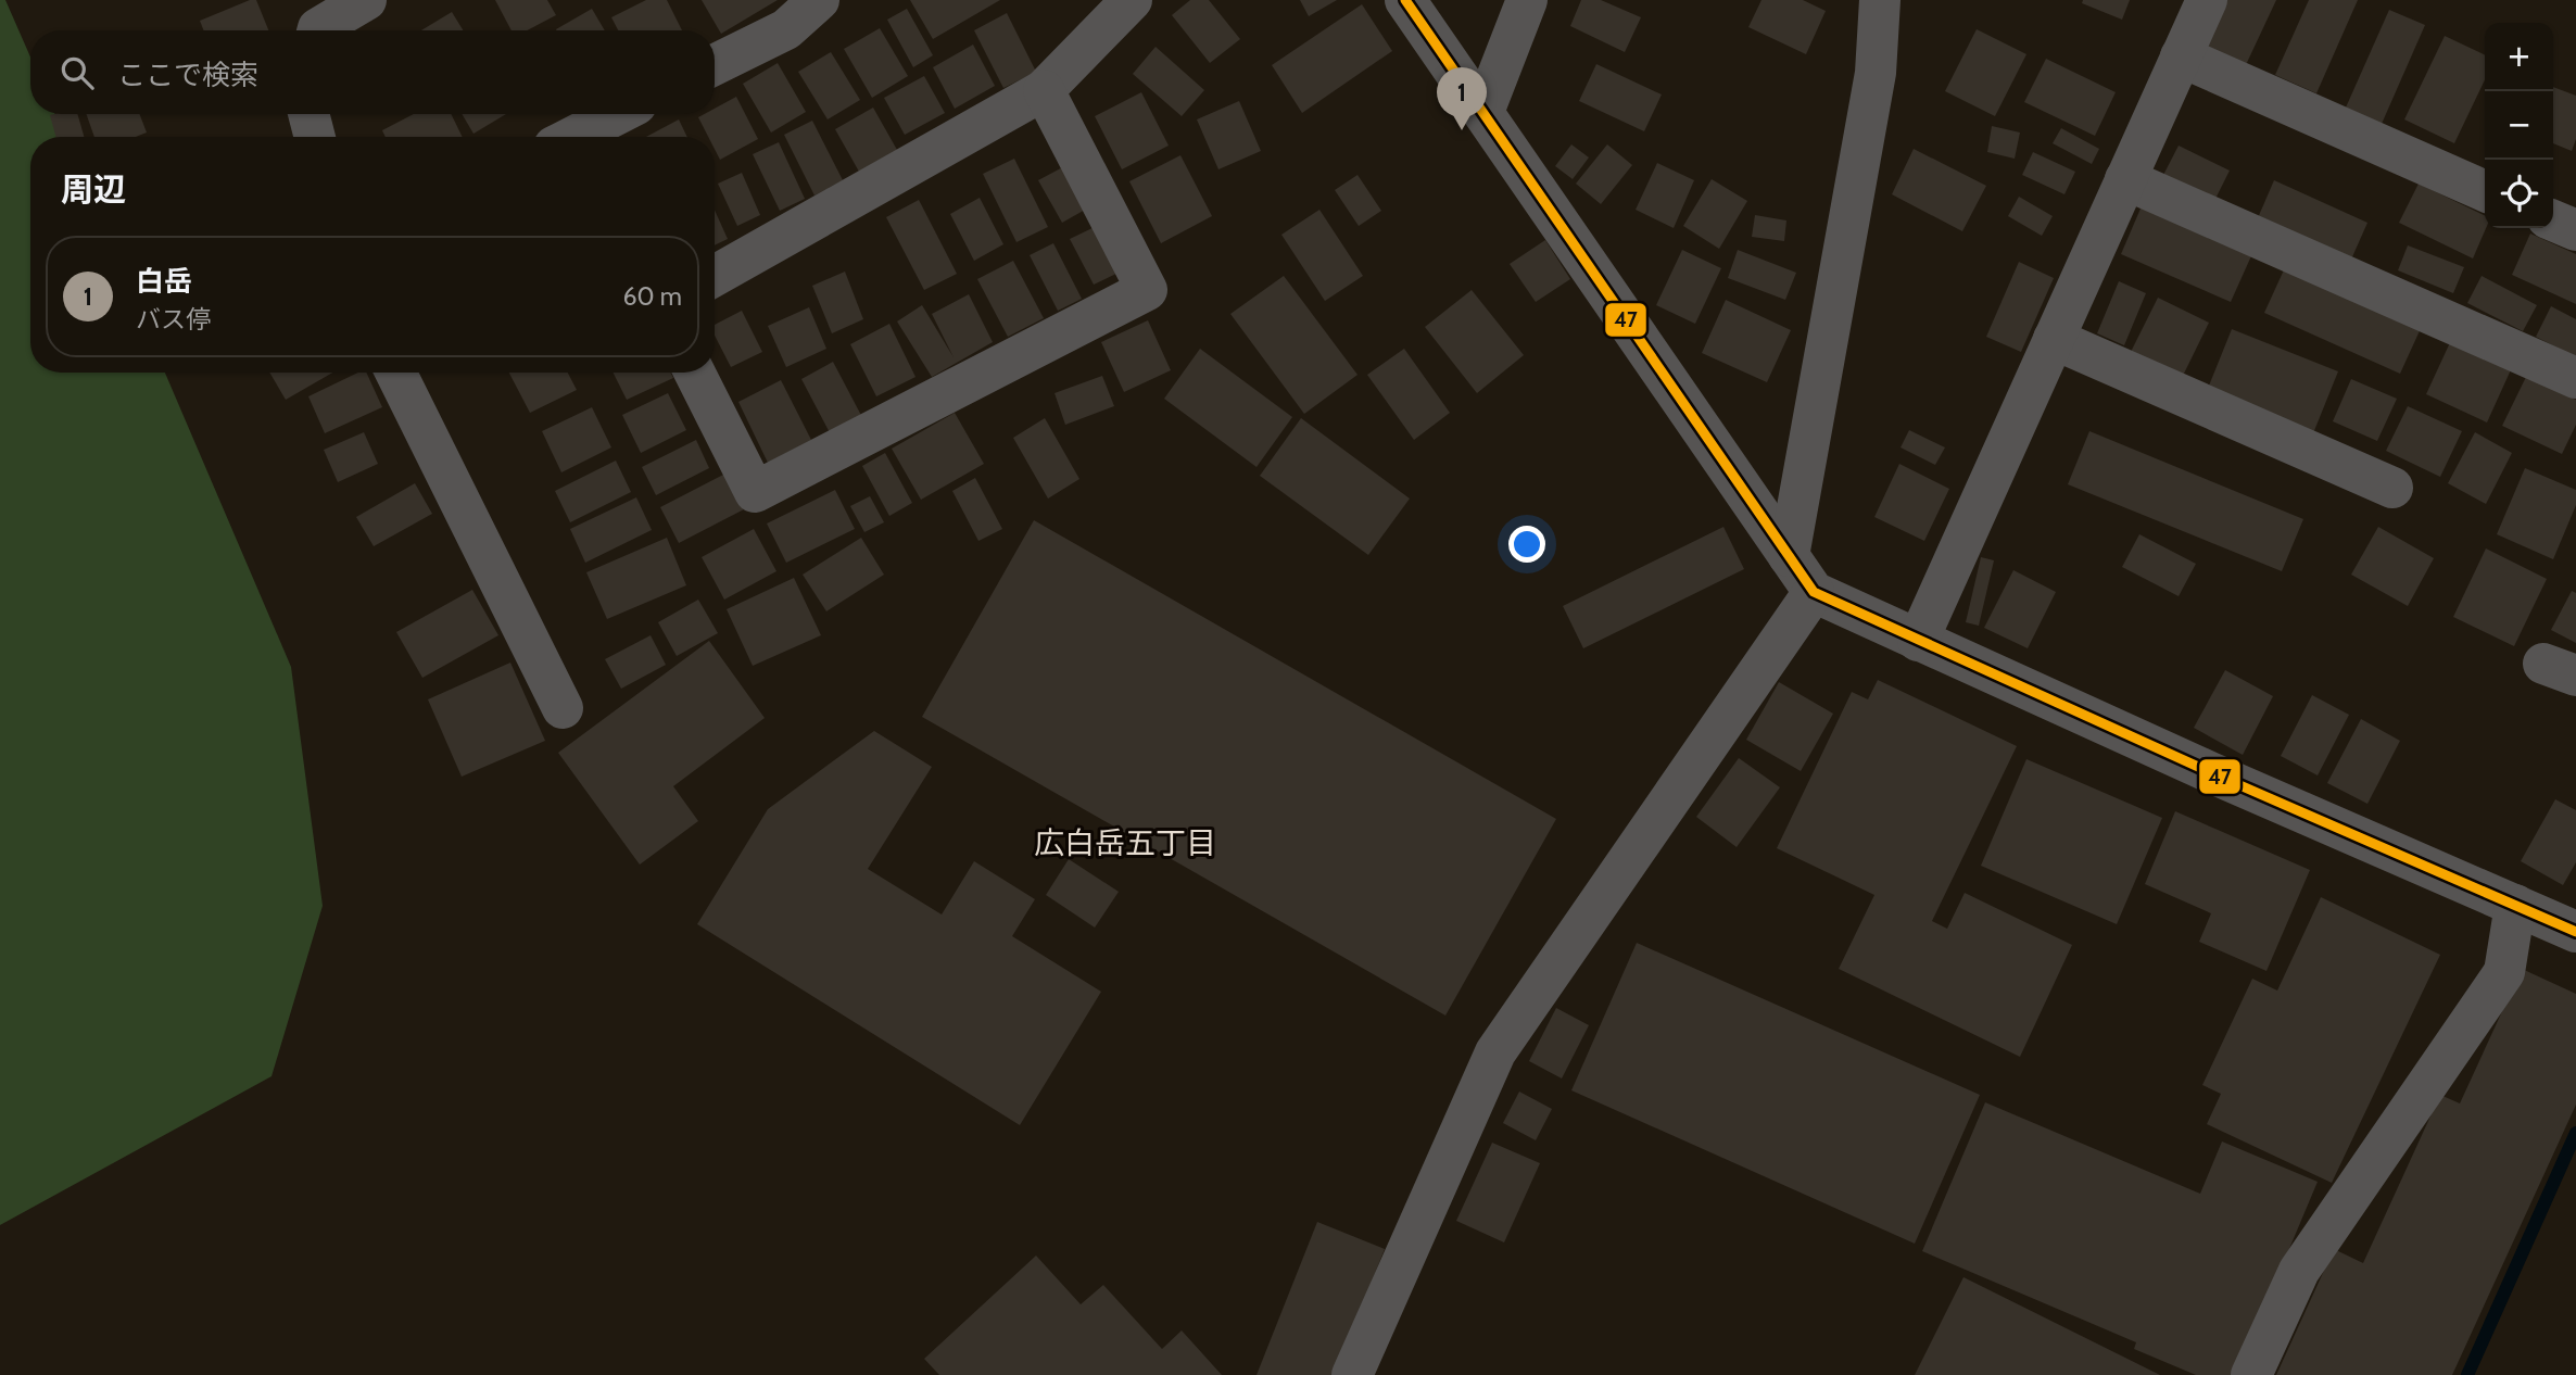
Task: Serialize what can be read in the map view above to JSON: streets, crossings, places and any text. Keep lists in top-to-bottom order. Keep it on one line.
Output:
{"districts":["広白岳五丁目"],"lines":["transit line 47"],"page":{"map_buttons":["+","−"],"search":"ここで検索","pins":"1","heading":"周辺","list":[{"mark":"1","name":"白岳","note":"バス停","value":"60 m"}]}}
